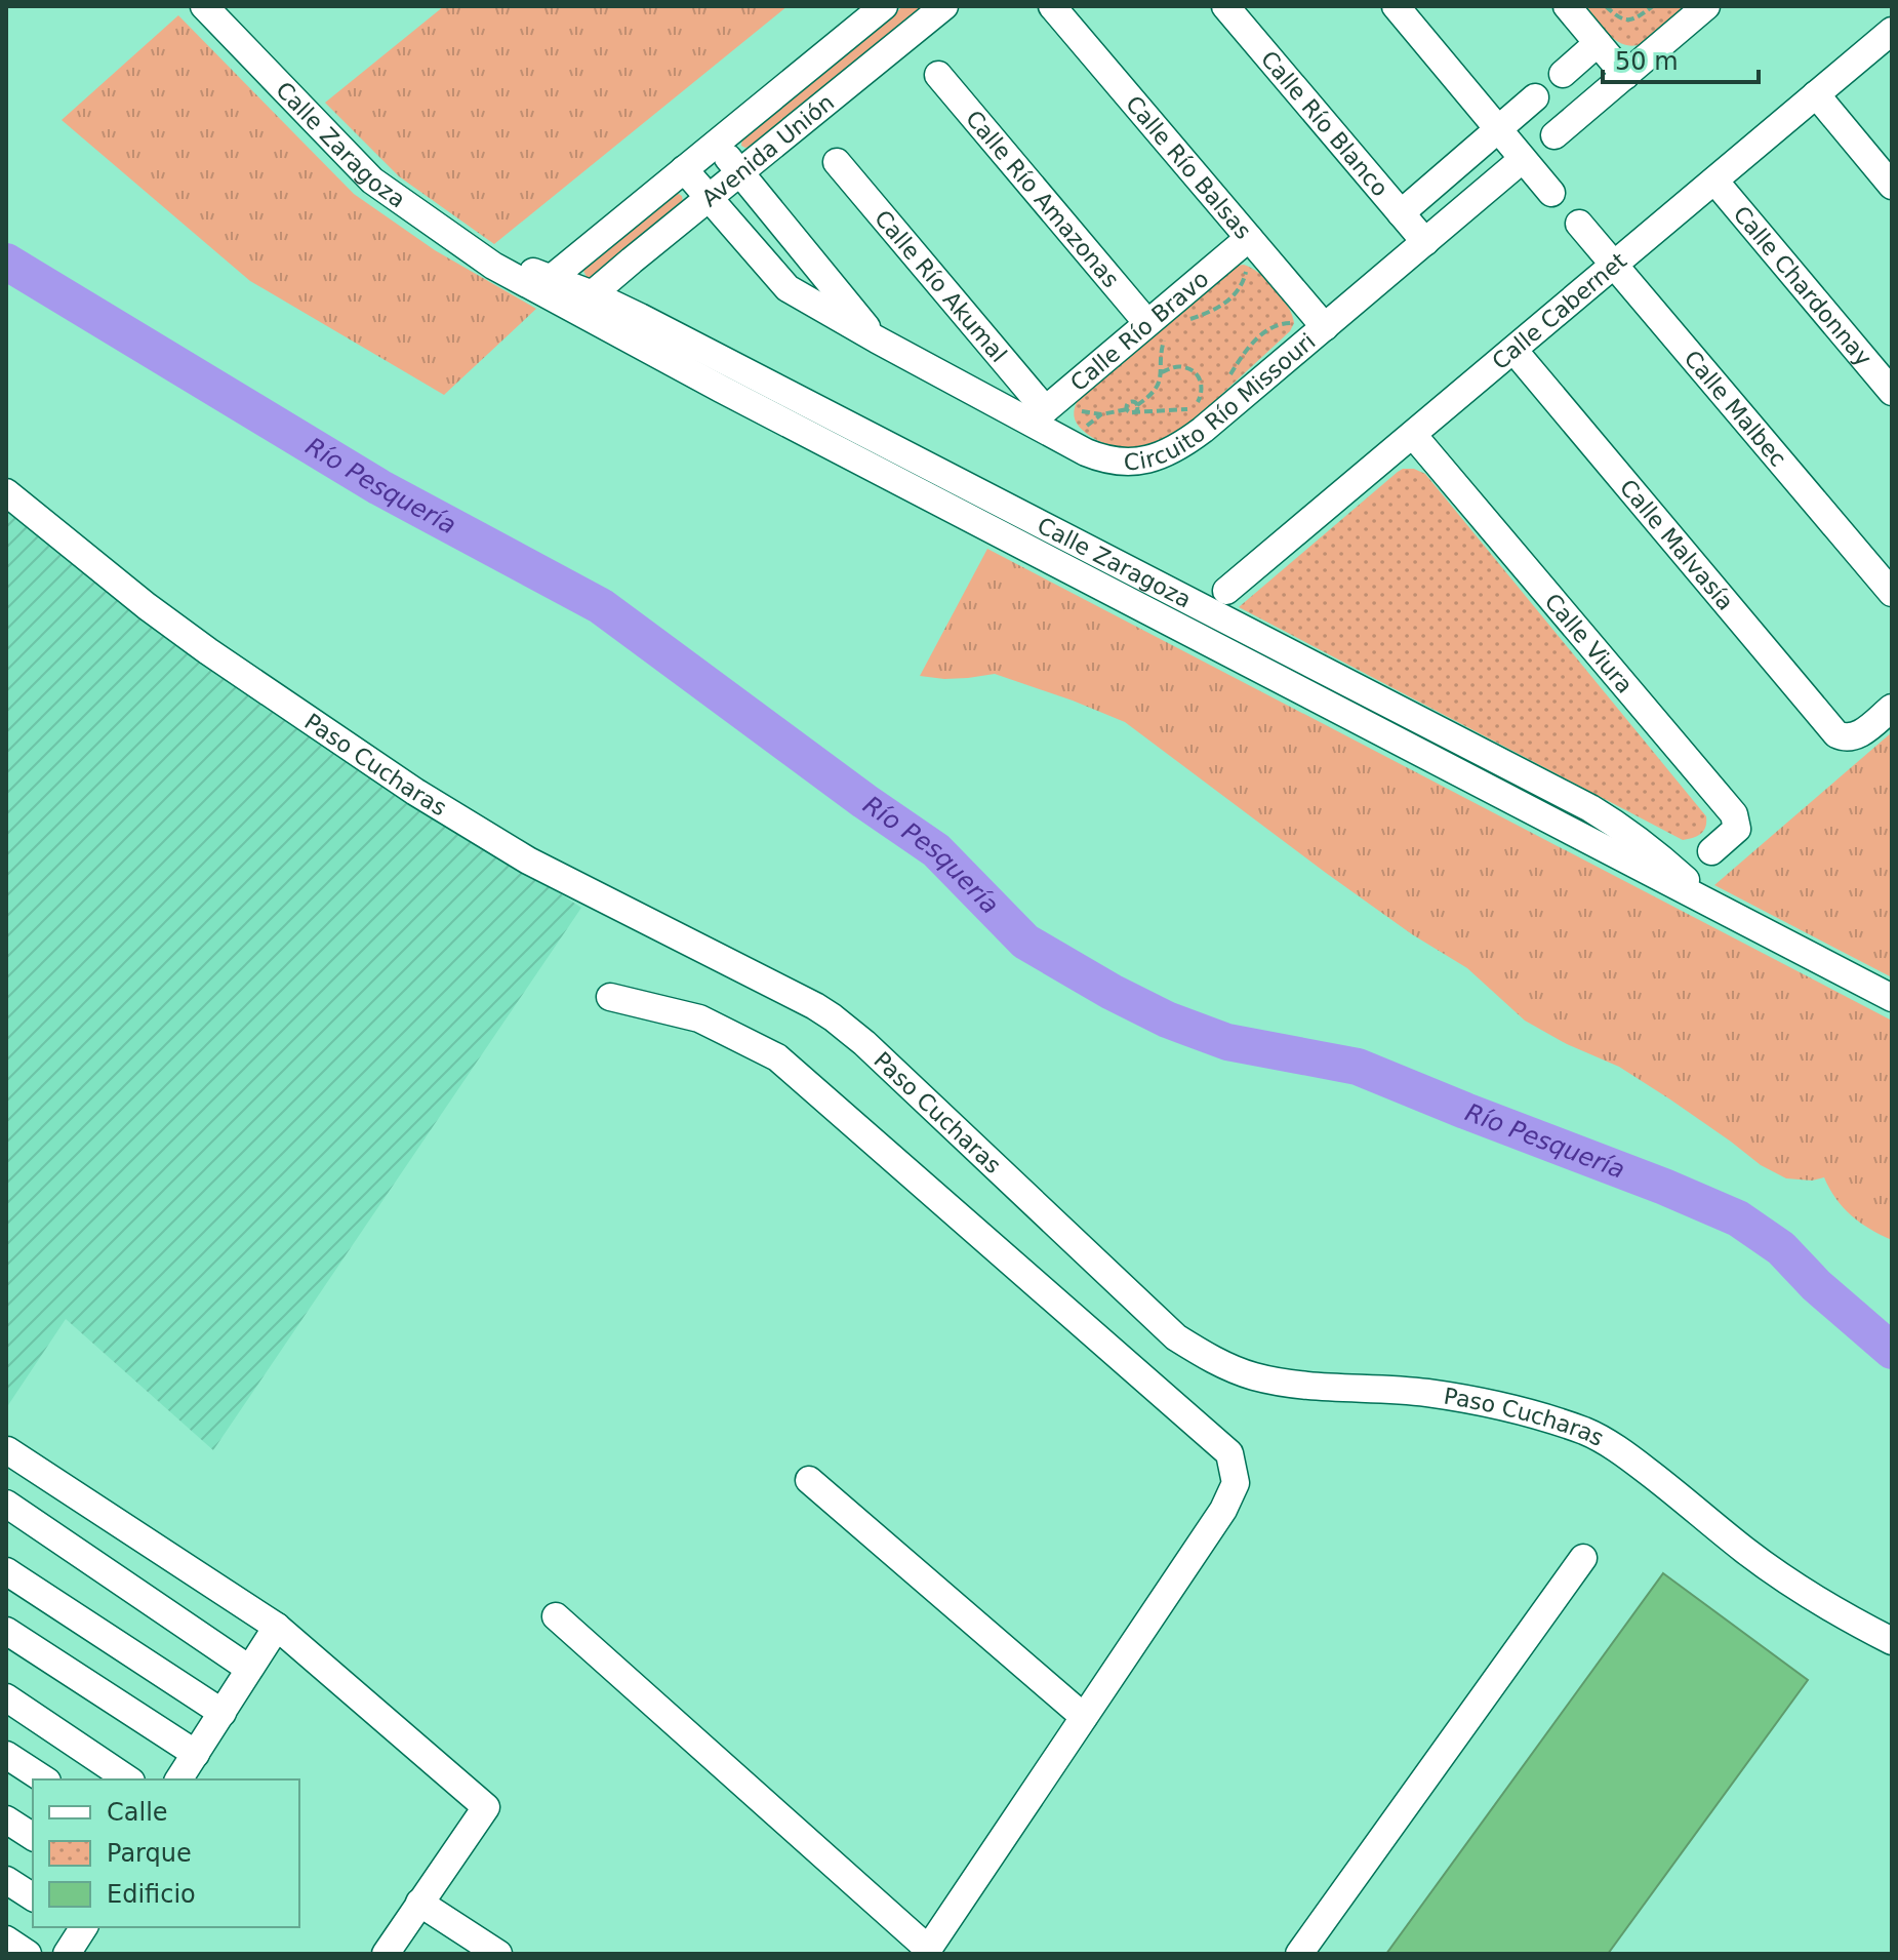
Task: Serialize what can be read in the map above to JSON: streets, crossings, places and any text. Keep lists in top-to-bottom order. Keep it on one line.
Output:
{"streets":{"street":["Calle Río Blanco","Calle Zaragoza","Avenida Unión","Calle Río Balsas","Calle Río Amazonas","Calle Río Akumal","Calle Chardonnay","Calle Cabernet","Calle Río Bravo","Circuito Río Missouri","Calle Malbec","Calle Malvasía","Calle Viura","Paso Cucharas"]},"crossings":[["Calle Río Blanco","Circuito Río Missouri"],["Calle Zaragoza","Avenida Unión"],["Avenida Unión","Circuito Río Missouri"],["Calle Río Balsas","Calle Río Bravo"],["Calle Río Balsas","Circuito Río Missouri"],["Calle Río Amazonas","Calle Río Bravo"],["Calle Río Akumal","Calle Río Bravo"],["Calle Río Akumal","Circuito Río Missouri"],["Calle Chardonnay","Calle Cabernet"],["Calle Cabernet","Calle Malbec"],["Calle Cabernet","Calle Malvasía"],["Calle Cabernet","Calle Viura"],["Calle Río Bravo","Circuito Río Missouri"]],"water":["Río Pesquería"],"legend":["Calle","Parque","Edificio"],"scale_bar":"50 m"}
